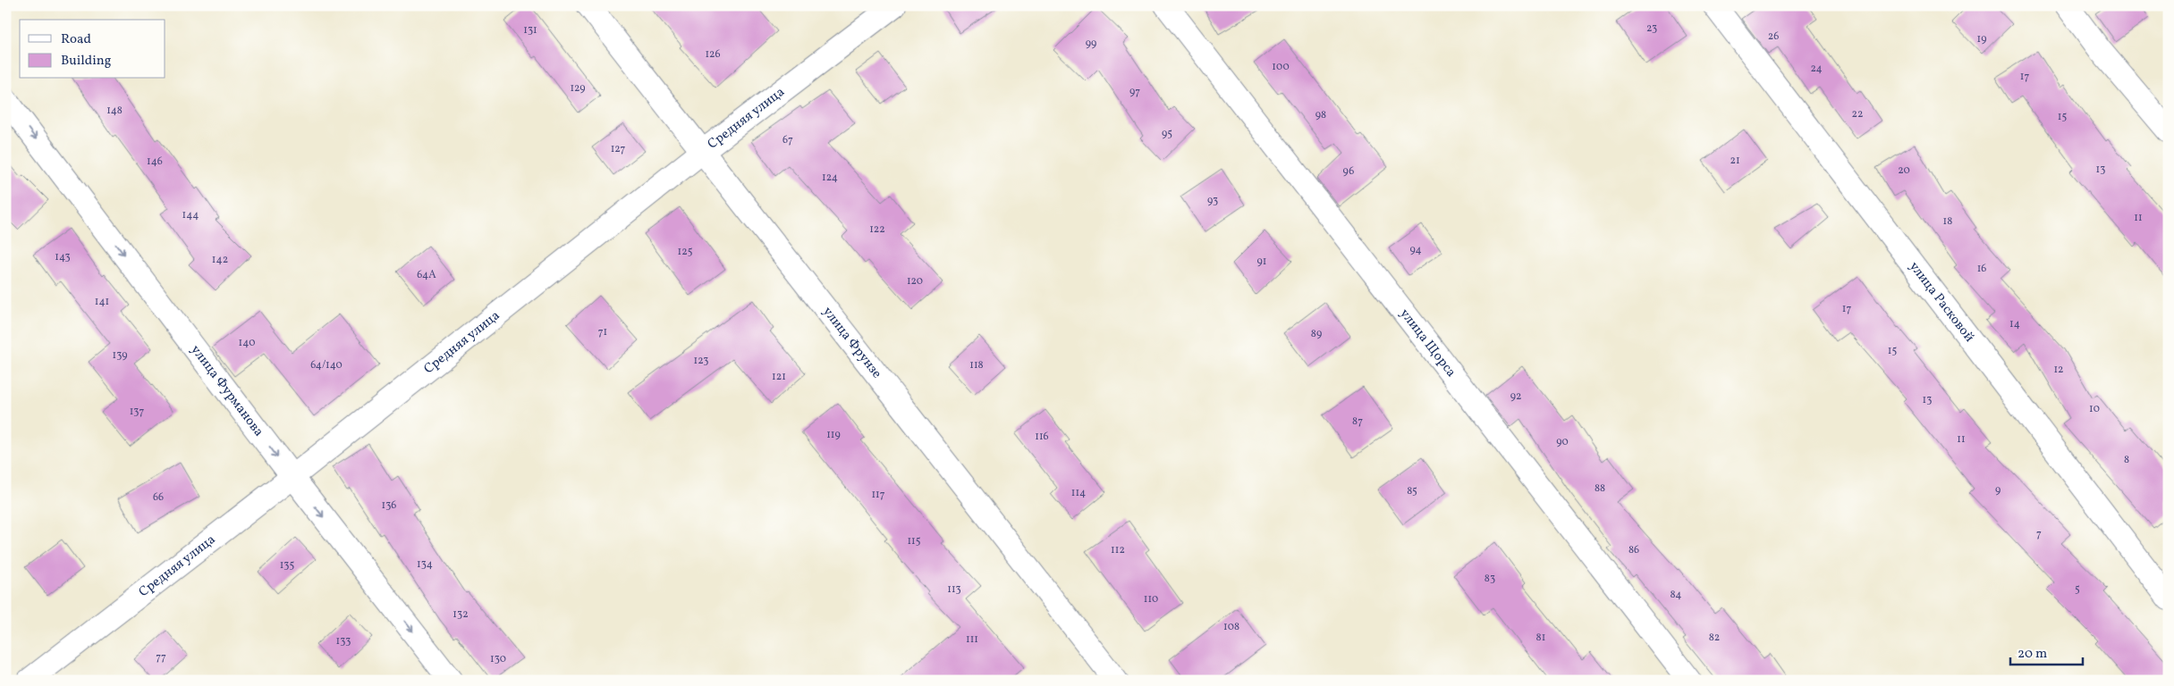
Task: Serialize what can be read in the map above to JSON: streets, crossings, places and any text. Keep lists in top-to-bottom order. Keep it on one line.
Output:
{"streets":{"street":["Средняя улица","улица Расковой","улица Фрунзе","улица Щорса","улица Фурманова"]},"crossings":[["Средняя улица","улица Фрунзе"],["Средняя улица","улица Фурманова"]],"one_way":["улица Фурманова"],"house_numbers":["23","131","26","19","99","126","100","24","17","129","97","148","22","98","15","95","67","127","21","146","13","20","96","124","93","144","11","18","122","94","125","143","142","91","16","64А","120","141","17","14","71","89","140","15","139","123","64/140","118","12","121","92","13","10","137","87","119","116","11","90","8","88","9","85","114","117","66","136","7","115","112","86","134","135","83","113","5","84","110","132","108","81","82","111","133","77","130"],"legend":["Road","Building"],"scale_bar":"20 m"}
